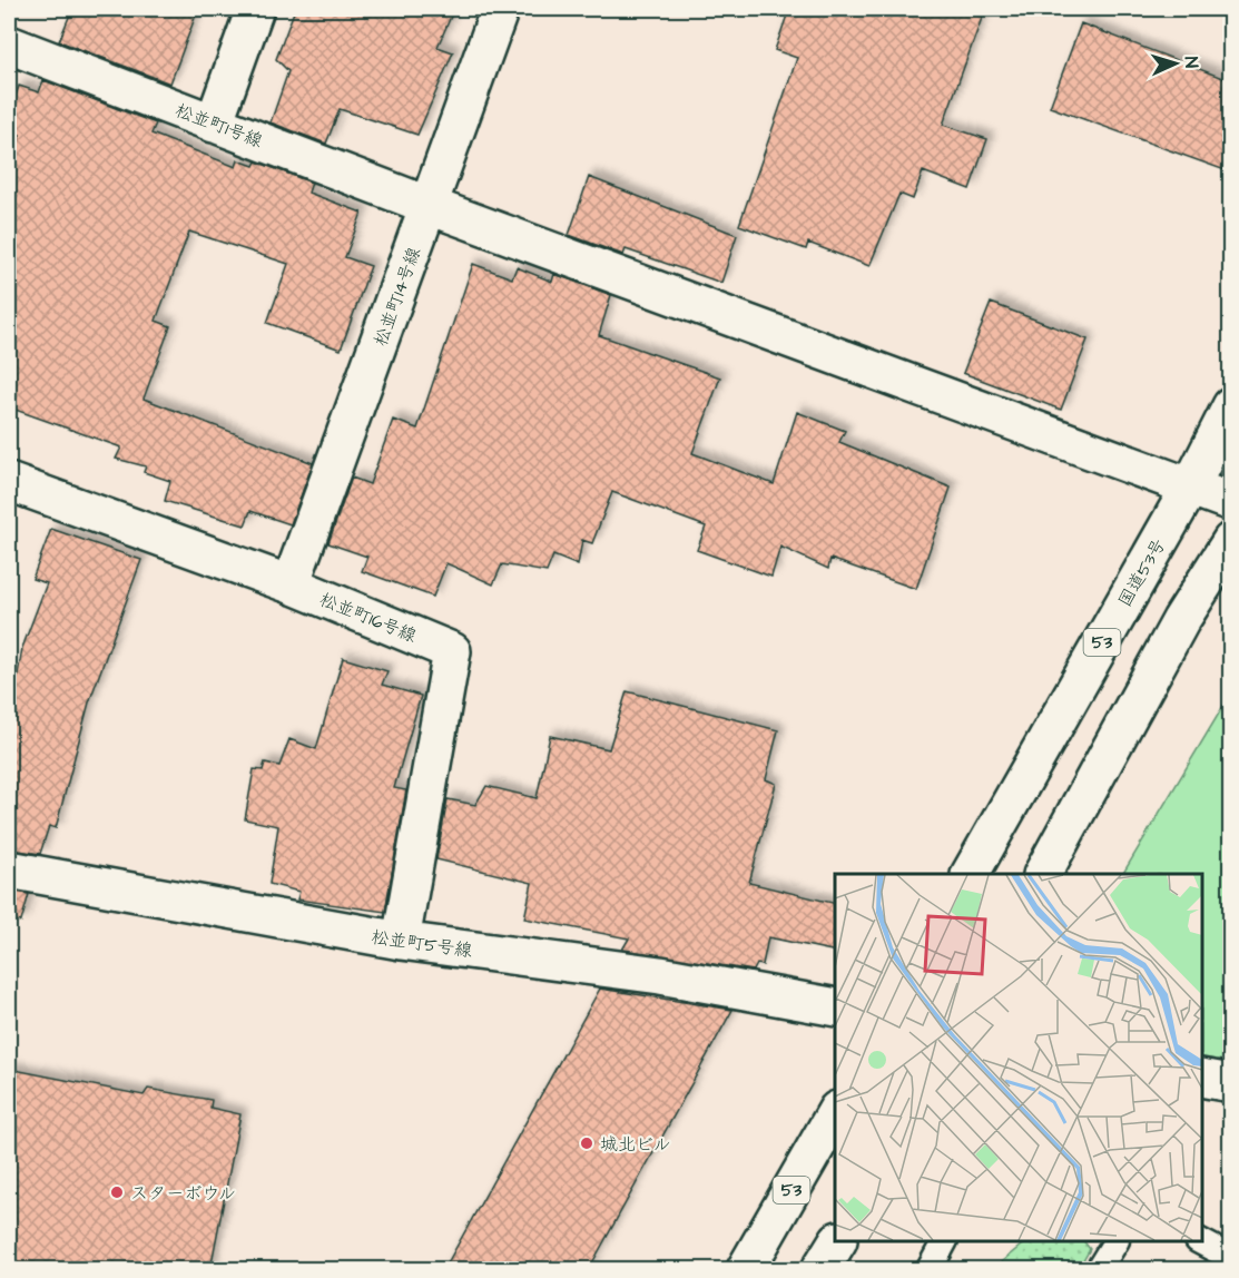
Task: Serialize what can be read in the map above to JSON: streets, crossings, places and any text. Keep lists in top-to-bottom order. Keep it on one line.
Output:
{"streets":{"main road":["松並町1号線","松並町14号線","国道53号","松並町16号線","53","松並町5号線"]},"crossings":[["松並町1号線","松並町14号線"],["松並町1号線","国道53号"],["松並町14号線","松並町16号線"],["松並町16号線","松並町5号線"]],"places":["城北ビル","スターボウル"],"north":"right"}
